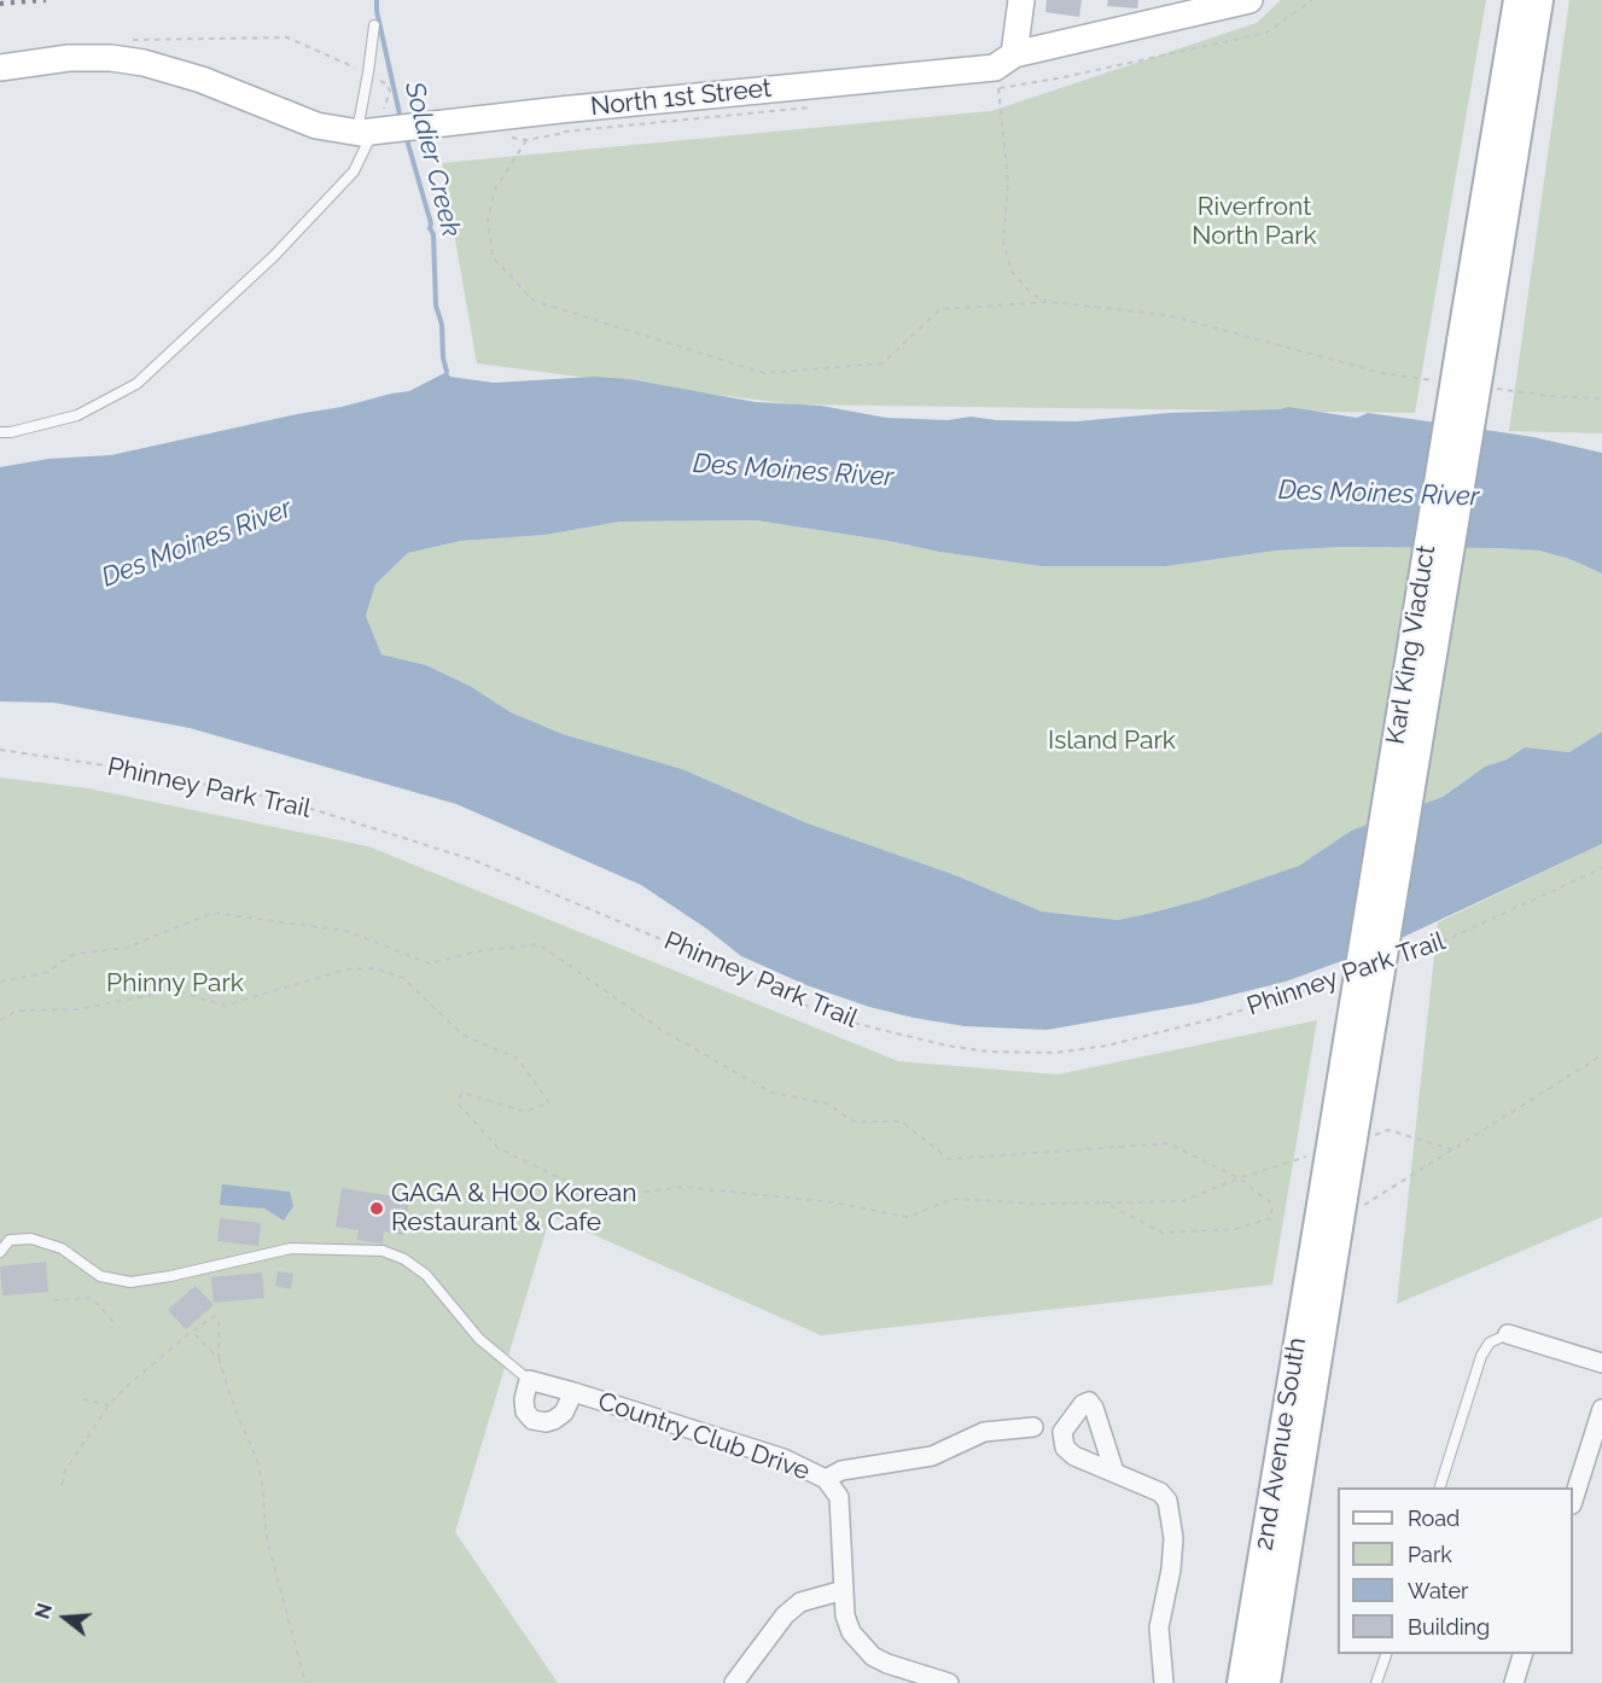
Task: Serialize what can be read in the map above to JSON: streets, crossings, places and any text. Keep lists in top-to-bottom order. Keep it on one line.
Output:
{"streets":{"main road":["Karl King Viaduct","2nd Avenue South"],"street":["North 1st Street","Country Club Drive"],"path":["Phinney Park Trail"]},"crossings":[["Karl King Viaduct","2nd Avenue South"]],"water":["Soldier Creek","Des Moines River"],"parks":["Riverfront North Park","Island Park","Phinny Park"],"places":["GAGA & HOO Korean Restaurant & Cafe"],"legend":["Road","Park","Water","Building"],"north":"left"}
